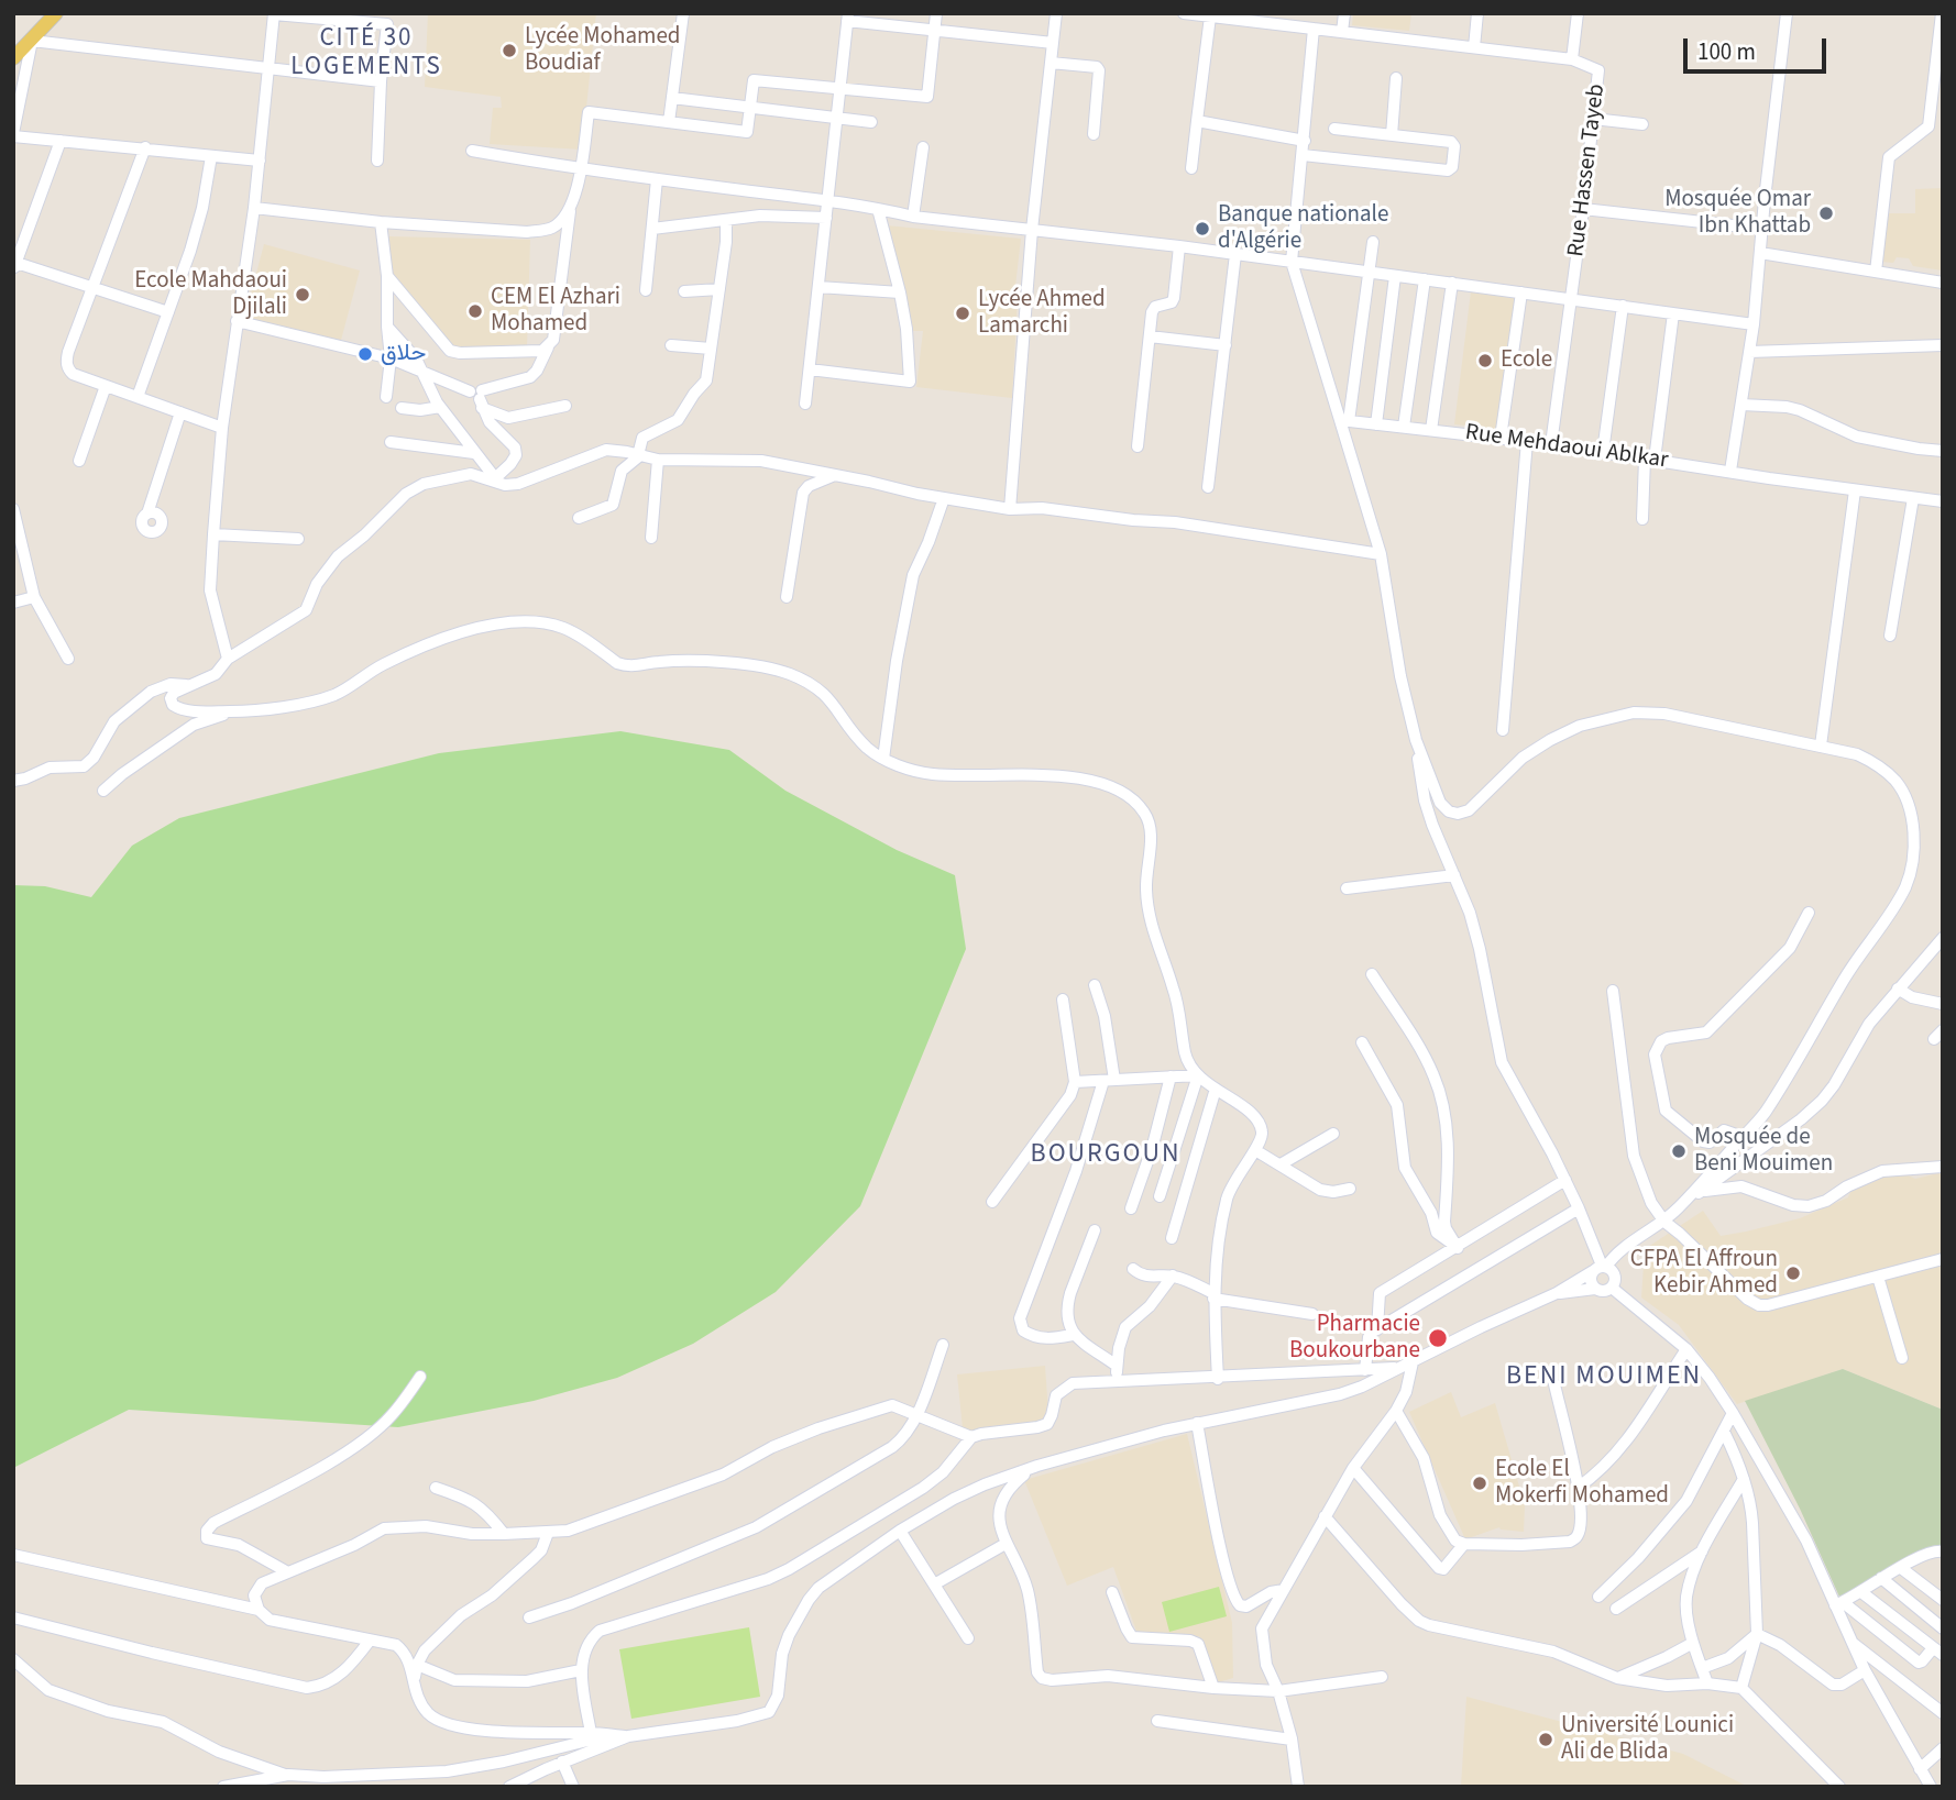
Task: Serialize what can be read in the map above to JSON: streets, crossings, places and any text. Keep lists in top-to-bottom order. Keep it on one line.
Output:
{"streets":{"street":["Rue Hassen Tayeb","Rue Mehdaoui Ablkar"]},"crossings":[["Rue Hassen Tayeb","Rue Mehdaoui Ablkar"]],"districts":["CITÉ 30 LOGEMENTS","BOURGOUN","BENI MOUIMEN"],"places":["Lycée Mohamed Boudiaf","Mosquée Omar Ibn Khattab","Banque nationale d'Algérie","Ecole Mahdaoui Djilali","CEM El Azhari Mohamed","Lycée Ahmed Lamarchi","حلاق","Ecole","Mosquée de Beni Mouimen","CFPA El Affroun Kebir Ahmed","Pharmacie Boukourbane","Ecole El Mokerfi Mohamed","Université Lounici Ali de Blida"],"scale_bar":"100 m"}
